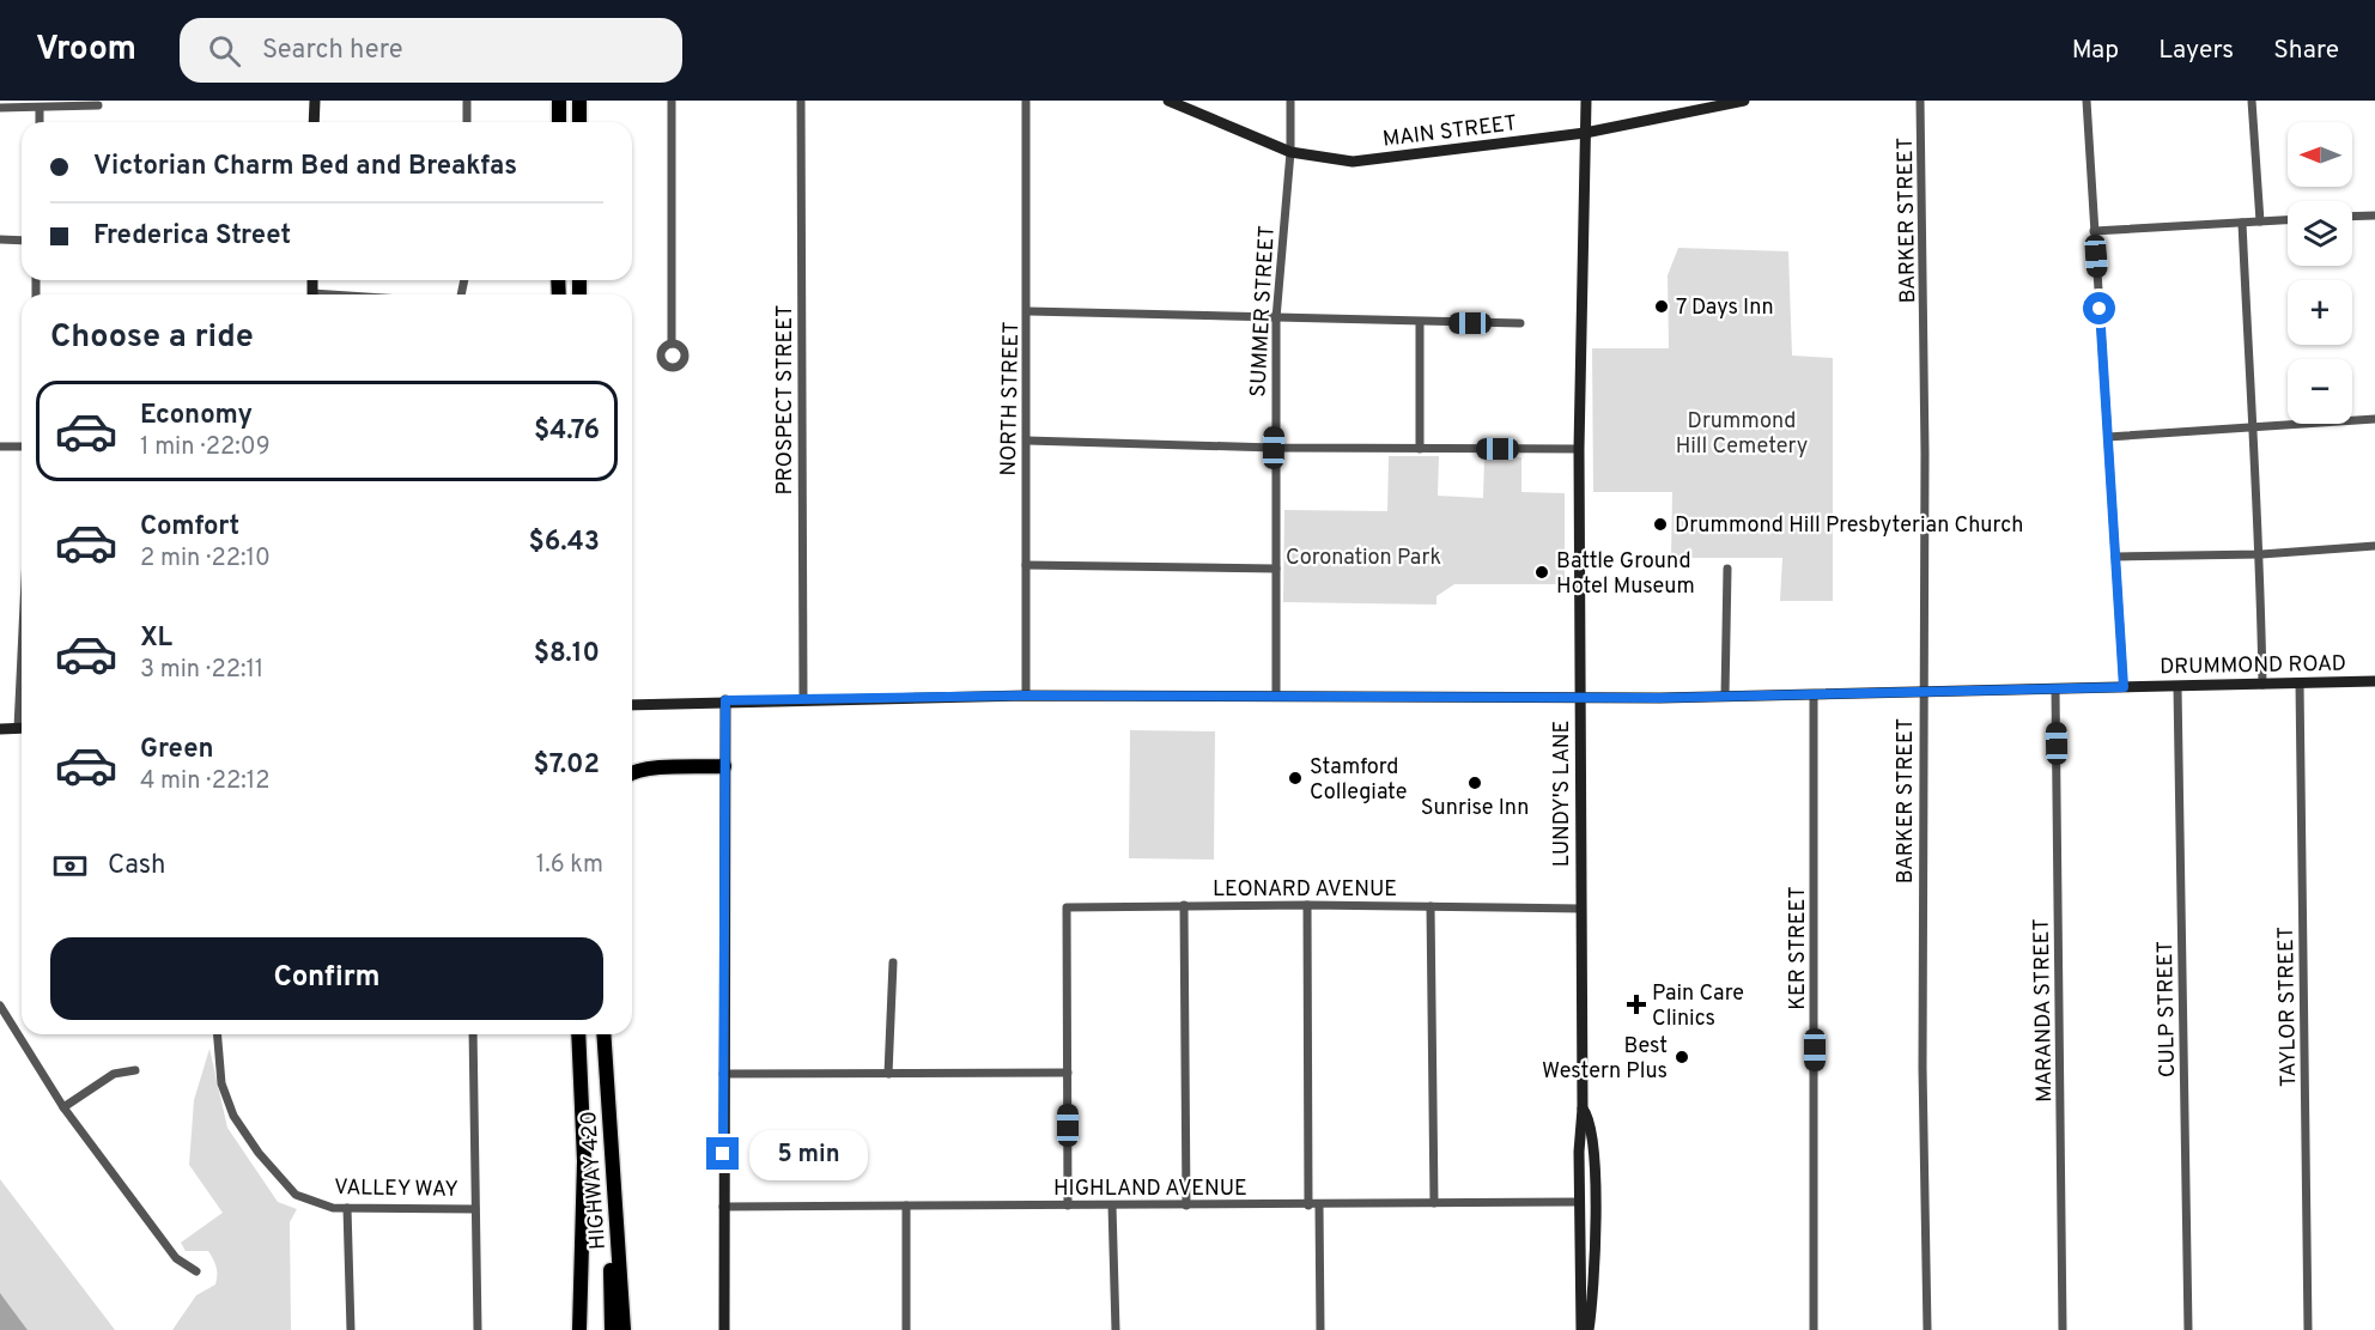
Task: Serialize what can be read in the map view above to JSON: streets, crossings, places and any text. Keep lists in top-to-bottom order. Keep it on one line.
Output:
{"streets":{"highway":["HIGHWAY 420"],"main road":["MAIN STREET","DRUMMOND ROAD","LUNDY'S LANE"],"street":["BARKER STREET","SUMMER STREET","NORTH STREET","PROSPECT STREET","LEONARD AVENUE","KER STREET","TAYLOR STREET","CULP STREET","MARANDA STREET","VALLEY WAY","HIGHLAND AVENUE"]},"crossings":[["MAIN STREET","SUMMER STREET"],["MAIN STREET","LUNDY'S LANE"],["BARKER STREET","DRUMMOND ROAD"],["SUMMER STREET","DRUMMOND ROAD"],["NORTH STREET","DRUMMOND ROAD"],["PROSPECT STREET","DRUMMOND ROAD"],["DRUMMOND ROAD","LUNDY'S LANE"],["DRUMMOND ROAD","KER STREET"],["DRUMMOND ROAD","TAYLOR STREET"],["DRUMMOND ROAD","CULP STREET"],["DRUMMOND ROAD","MARANDA STREET"],["LUNDY'S LANE","LEONARD AVENUE"],["LUNDY'S LANE","HIGHLAND AVENUE"]],"parks":["Drummond Hill Cemetery","Coronation Park"],"places":{"other":["7 Days Inn","Drummond Hill Presbyterian Church","Battle Ground Hotel Museum","Stamford Collegiate","Sunrise Inn","Best Western Plus"],"health":["Pain Care Clinics"]},"north":"left","page":{"header":"Vroom","search":"Search here","nav":["Map","Layers","Share"],"map_buttons":["+","−"],"banner":["Victorian Charm Bed and Breakfas","Frederica Street"],"heading":"Choose a ride","list":[{"name":"Economy","note":"1 min · 22:09","value":"$4.76"},{"name":"Comfort","note":"2 min · 22:10","value":"$6.43"},{"name":"XL","note":"3 min · 22:11","value":"$8.10"},{"name":"Green","note":"4 min · 22:12","value":"$7.02"}],"pay":["Cash","1.6 km"],"buttons":"Confirm","bubble":"5 min"}}
